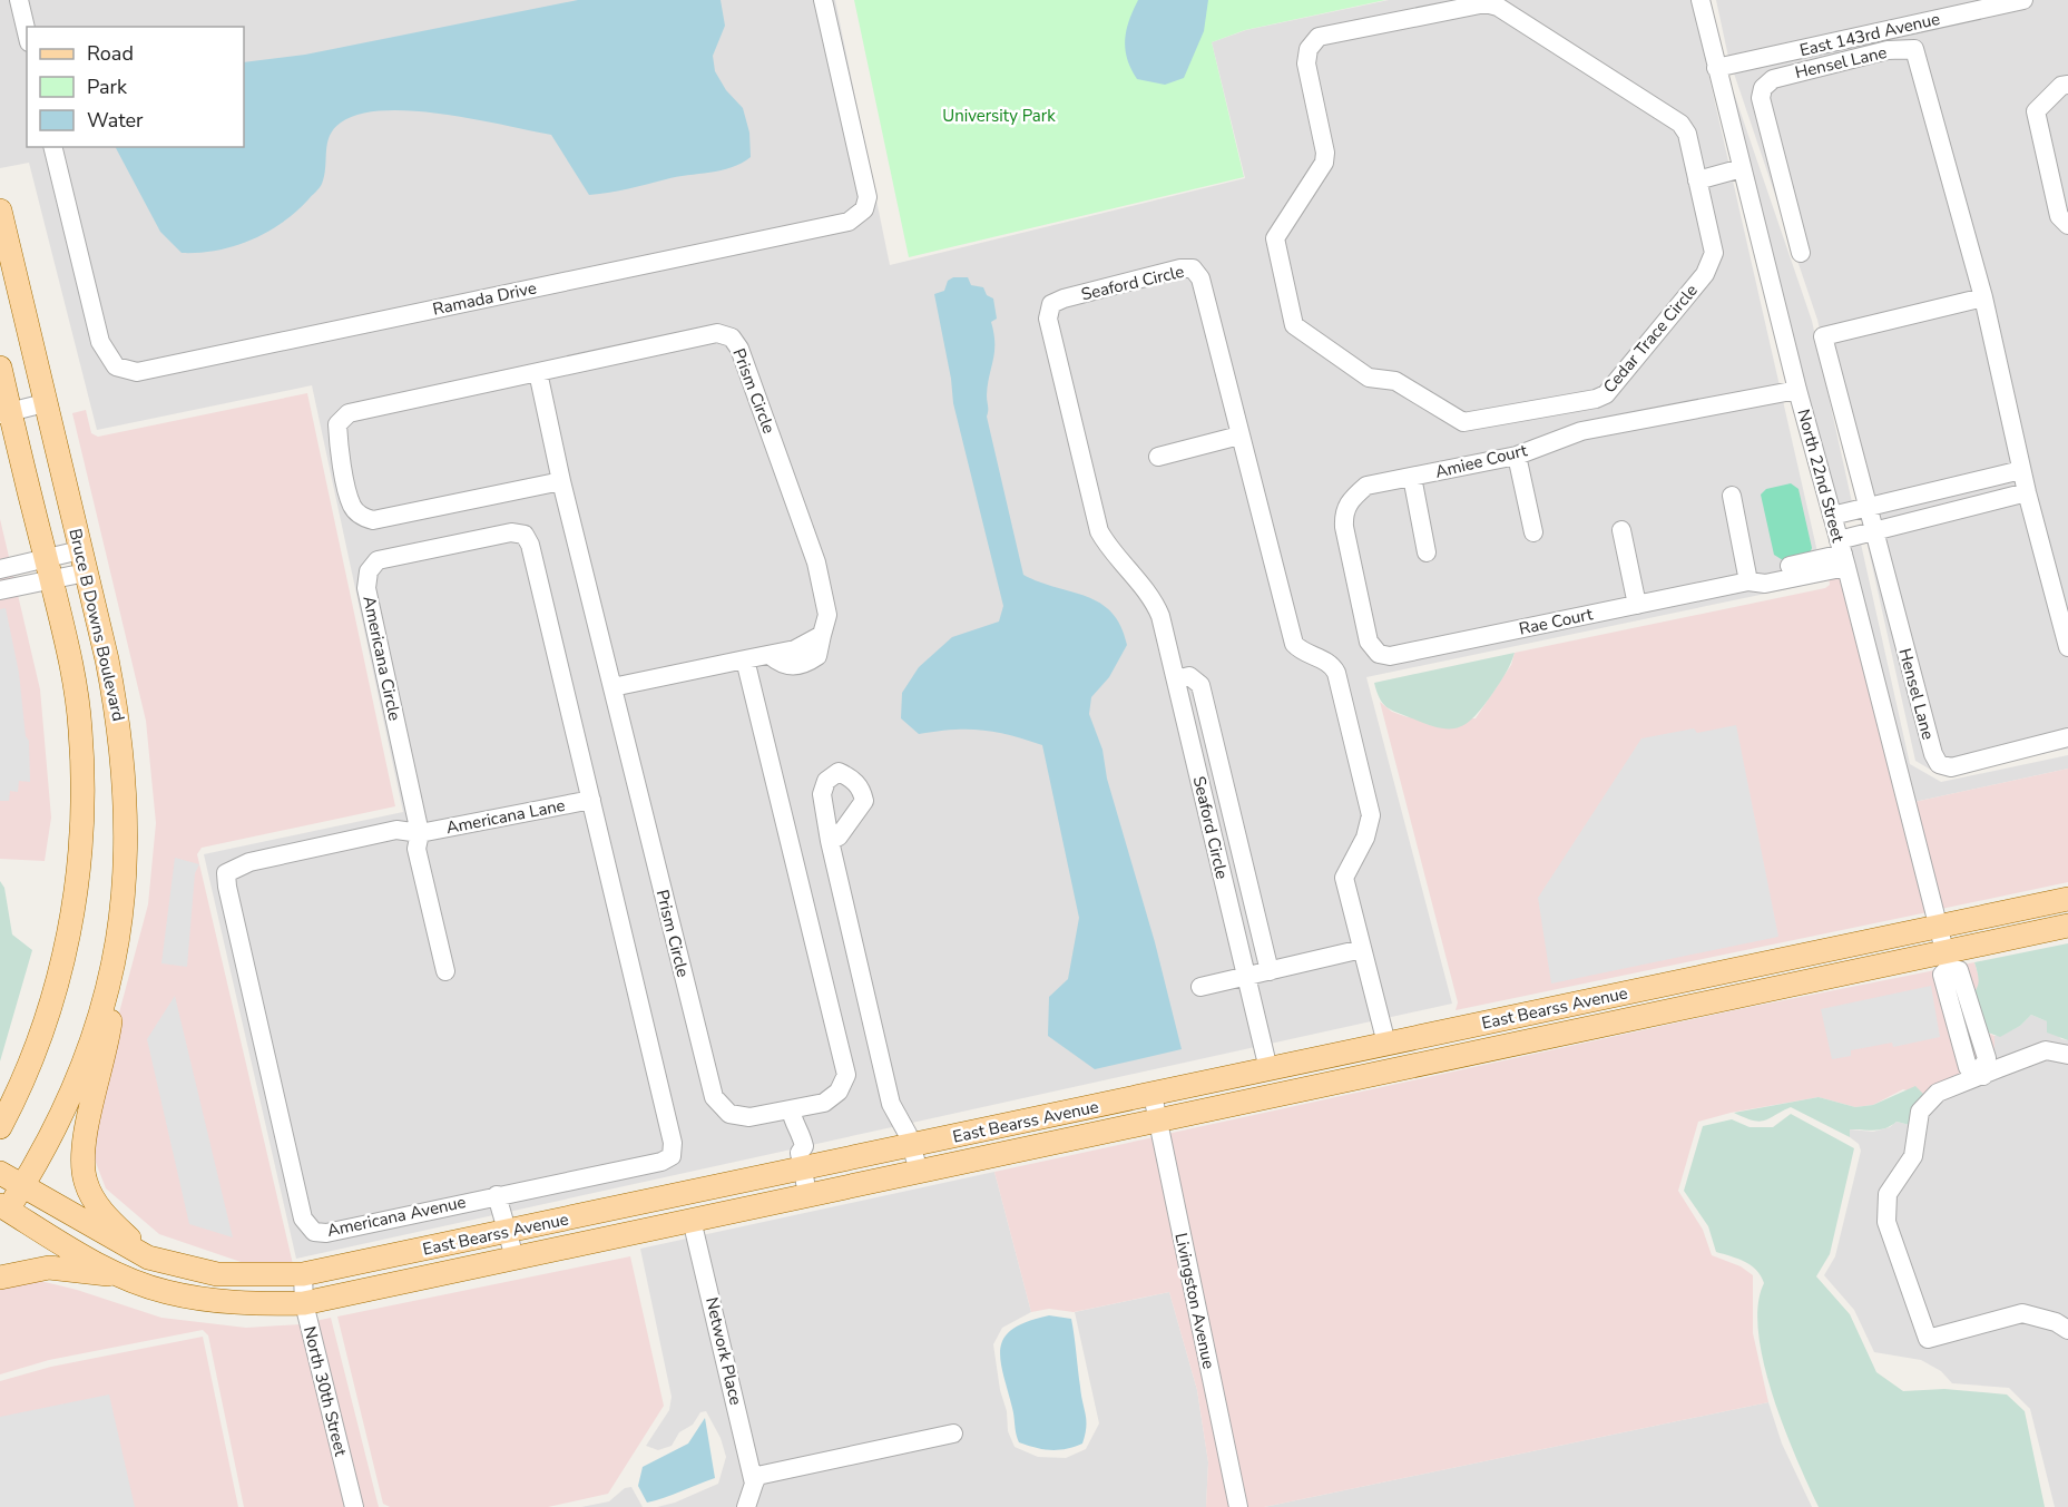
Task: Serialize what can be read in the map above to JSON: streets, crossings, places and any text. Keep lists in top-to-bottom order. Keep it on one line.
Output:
{"streets":{"main road":["Bruce B Downs Boulevard","East Bearss Avenue"],"street":["East 143rd Avenue","Hensel Lane","Seaford Circle","Ramada Drive","Cedar Trace Circle","Prism Circle","Amiee Court","North 22nd Street","Rae Court","Americana Circle","Americana Lane","Americana Avenue","Livingston Avenue","Network Place","North 30th Street"]},"crossings":[["East 143rd Avenue","North 22nd Street"],["Hensel Lane","Rae Court"],["Seaford Circle","East Bearss Avenue"],["Amiee Court","North 22nd Street"],["Amiee Court","Rae Court"],["North 22nd Street","Rae Court"],["North 22nd Street","East Bearss Avenue"],["Bruce B Downs Boulevard","East Bearss Avenue"],["Americana Circle","Americana Lane"],["Americana Circle","Americana Avenue"],["Americana Lane","Americana Avenue"],["East Bearss Avenue","Livingston Avenue"],["East Bearss Avenue","Network Place"],["East Bearss Avenue","North 30th Street"]],"parks":["University Park"],"legend":["Road","Park","Water"]}
